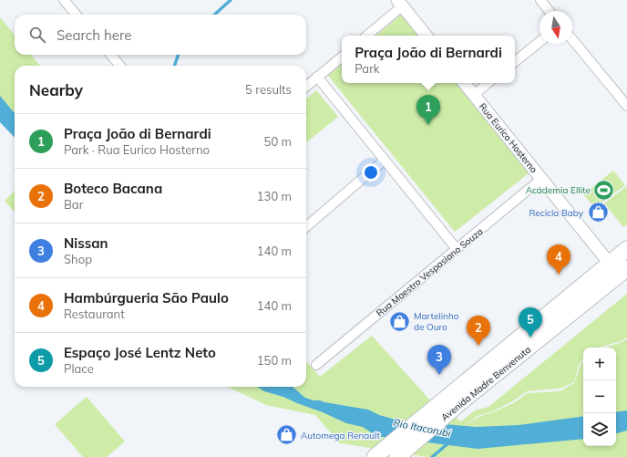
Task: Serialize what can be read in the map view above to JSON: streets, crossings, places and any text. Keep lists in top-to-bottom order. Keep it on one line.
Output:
{"streets":{"main road":["Avenida Madre Benvenuta"],"street":["Rua Eurico Hosterno","Rua Maestro Vespasiano Souza"]},"crossings":[["Rua Eurico Hosterno","Rua Maestro Vespasiano Souza"],["Rua Eurico Hosterno","Avenida Madre Benvenuta"]],"water":["Rio Itacorubi"],"places":{"sports":["Academia Ellite"],"shop":["Recicla Baby","Martelinho de Ouro","Automega Renault"]},"north":"bottom","page":{"search":"Search here","popup":["Praça João di Bernardi","Park"],"heading":["Nearby","5 results"],"pins":["1","4","5","2","3"],"list":[{"mark":"1","name":"Praça João di Bernardi","note":"Park · Rua Eurico Hosterno","value":"50 m"},{"mark":"2","name":"Boteco Bacana","note":"Bar","value":"130 m"},{"mark":"3","name":"Nissan","note":"Shop","value":"140 m"},{"mark":"4","name":"Hambúrgueria São Paulo","note":"Restaurant","value":"140 m"},{"mark":"5","name":"Espaço José Lentz Neto","note":"Place","value":"150 m"}],"map_buttons":["+","−"]}}
